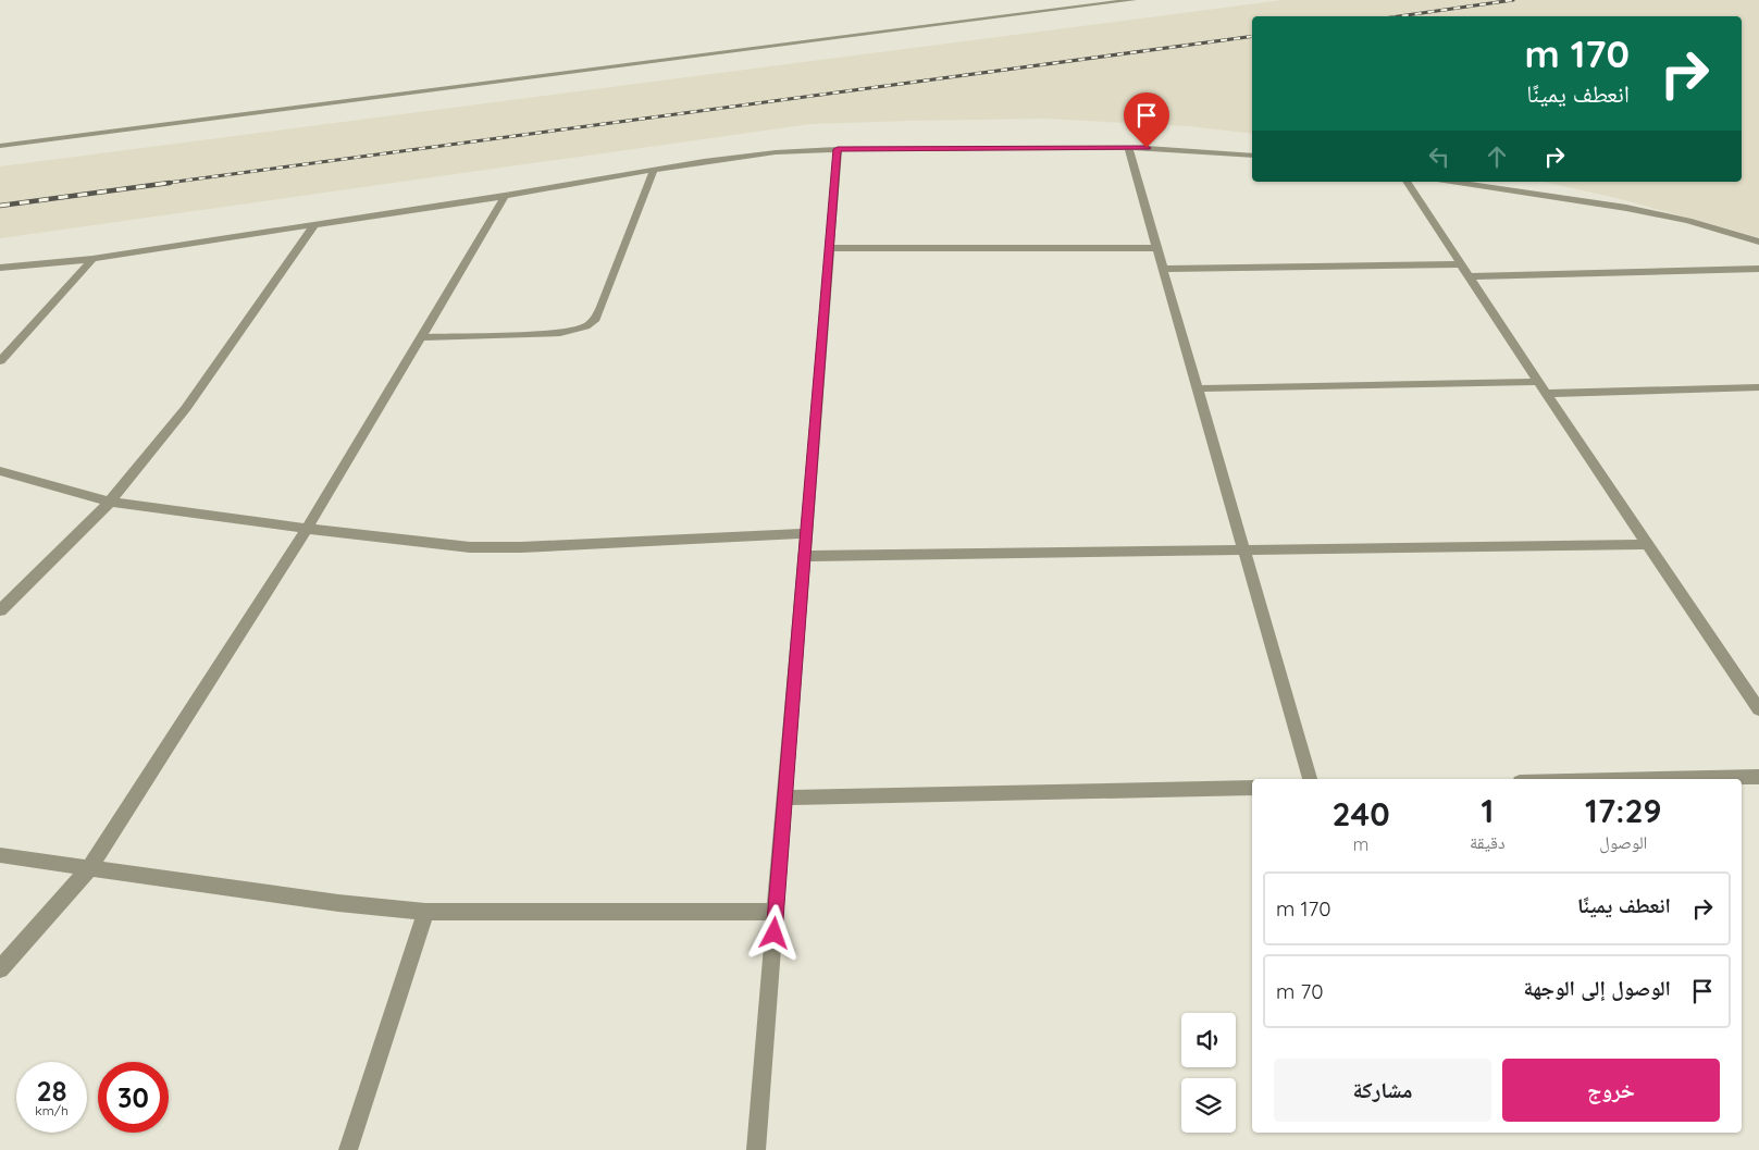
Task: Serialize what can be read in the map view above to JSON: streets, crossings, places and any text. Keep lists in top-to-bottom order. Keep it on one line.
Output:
{"page":{"turn":["170 m","انعطف يمينًا"],"eta":["17:29","الوصول","1","دقيقة","240","m"],"list":[{"name":"انعطف يمينًا","value":"170 m"},{"name":"الوصول إلى الوجهة","value":"70 m"}],"buttons":["خروج","مشاركة"],"speed":"28 km/h","limit":"30"}}
